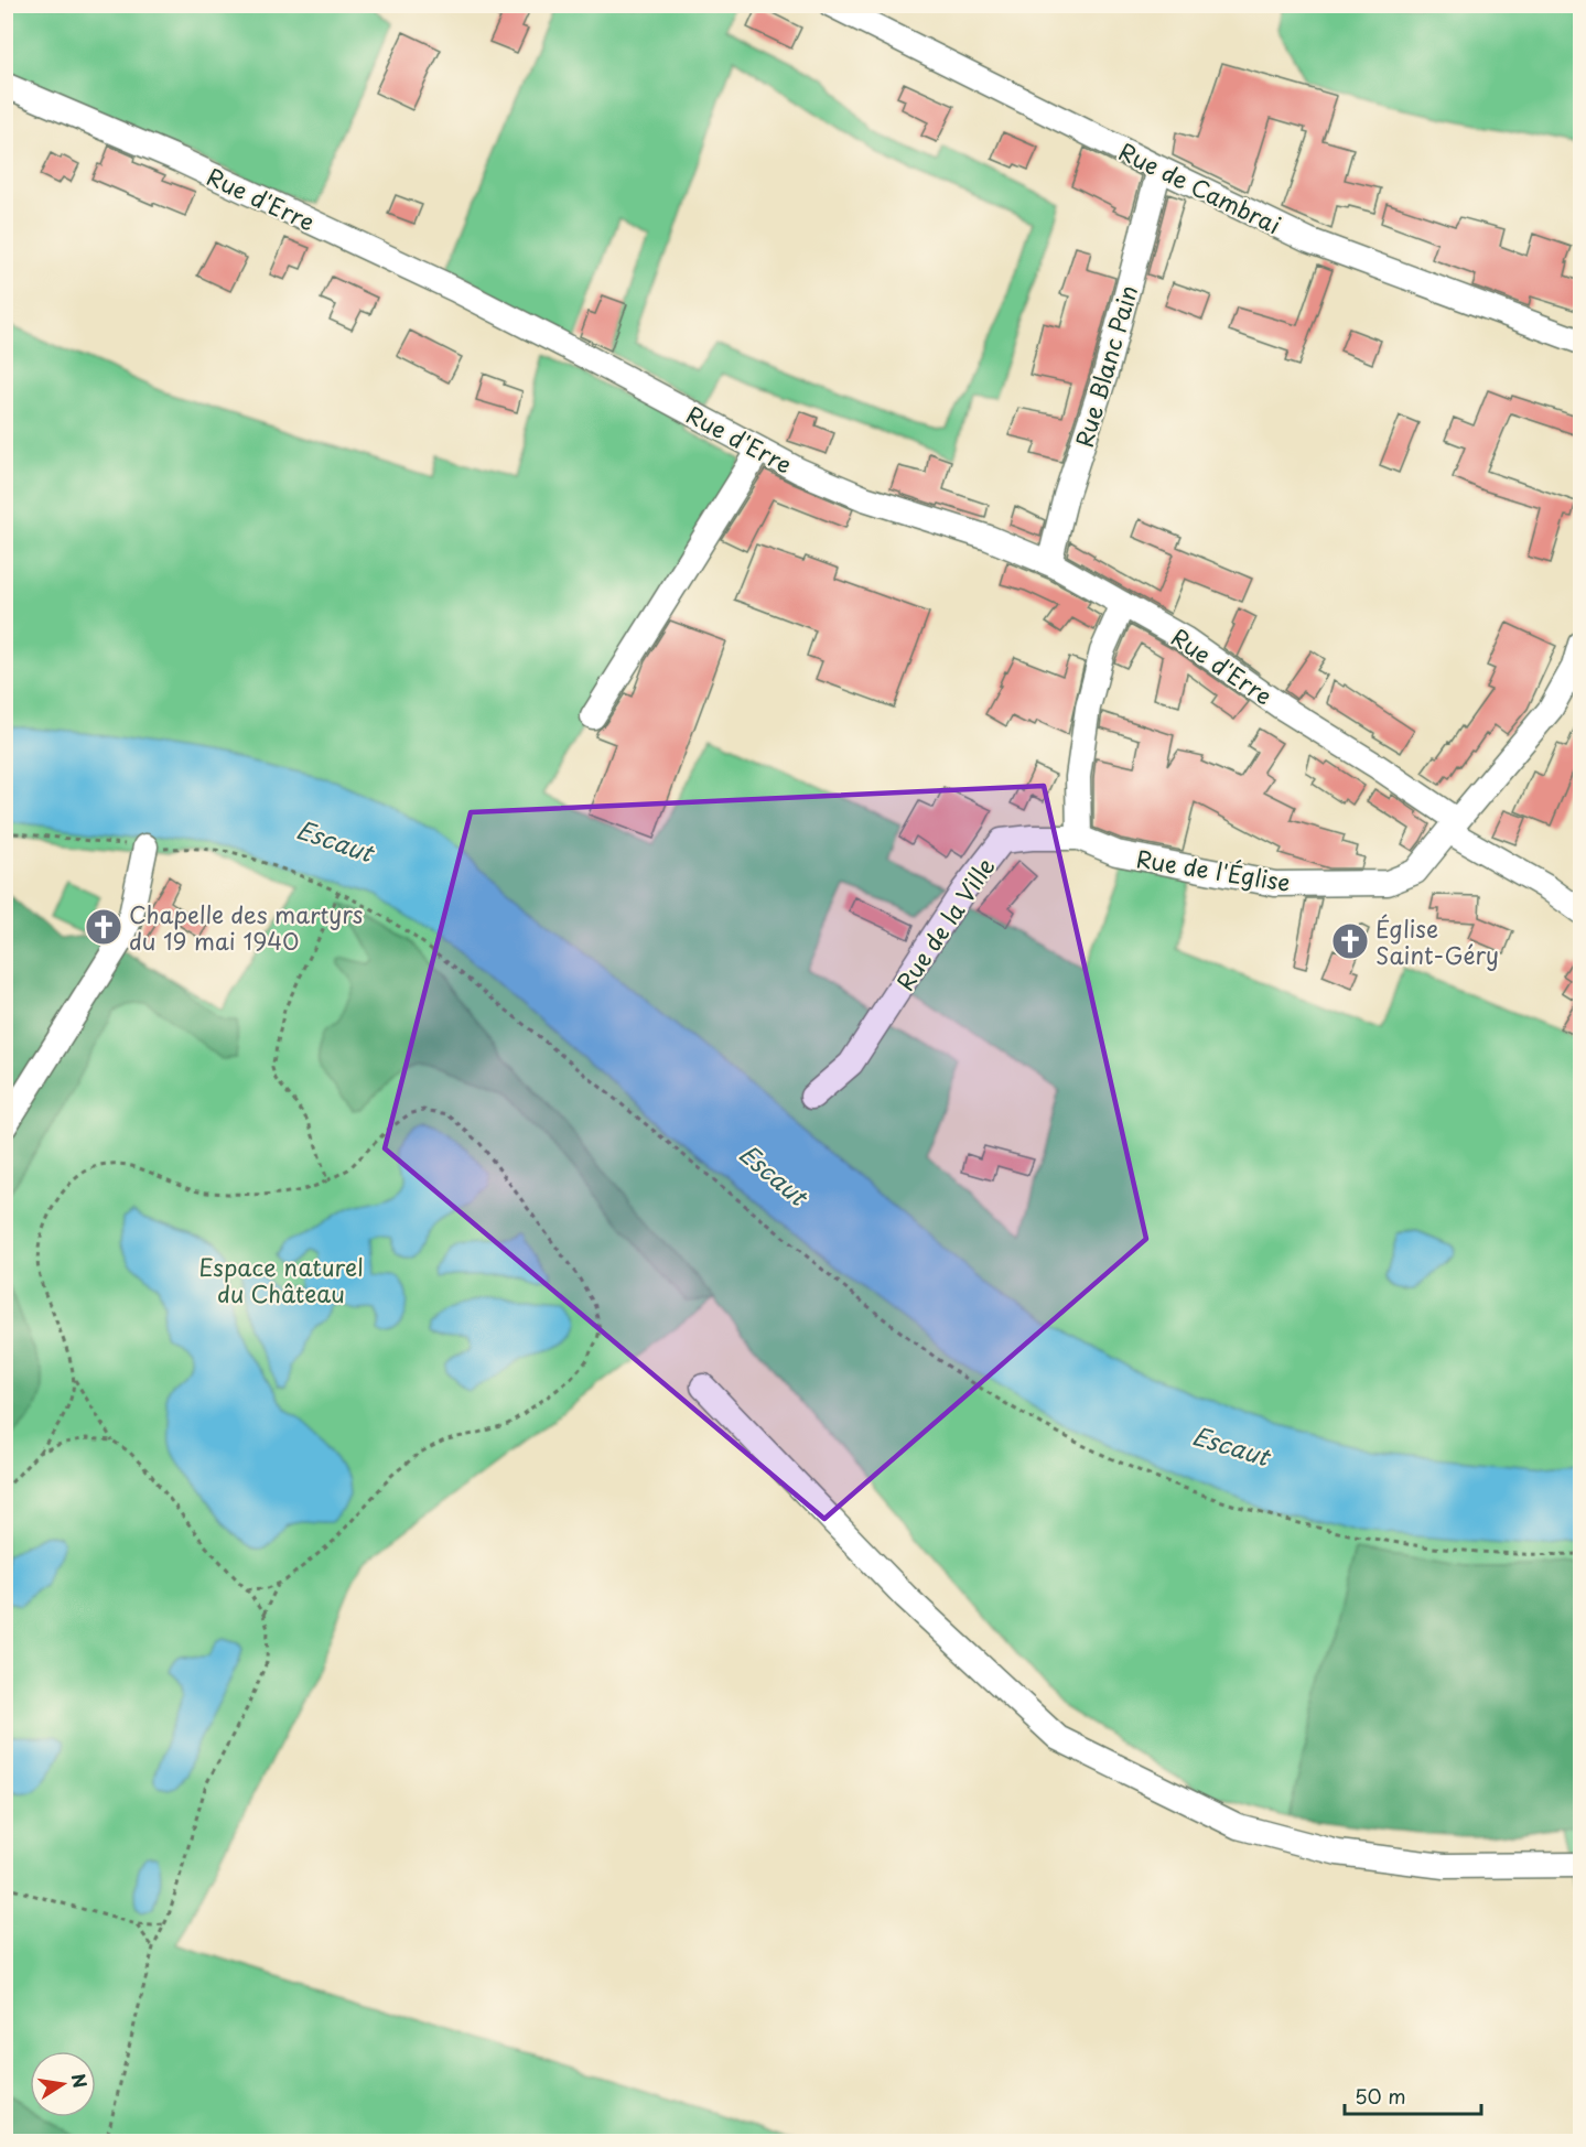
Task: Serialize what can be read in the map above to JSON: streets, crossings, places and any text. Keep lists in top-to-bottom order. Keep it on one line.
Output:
{"streets":{"street":["Rue de Cambrai","Rue d'Erre","Rue Blanc Pain","Rue de l'Église","Rue de la Ville"]},"crossings":[["Rue de Cambrai","Rue Blanc Pain"],["Rue d'Erre","Rue Blanc Pain"],["Rue d'Erre","Rue de l'Église"],["Rue de l'Église","Rue de la Ville"]],"water":["Escaut"],"parks":["Espace naturel du Château"],"places":{"church":["Chapelle des martyrs du 19 mai 1940","Église Saint-Géry"]},"scale_bar":"50 m","north":"right"}
